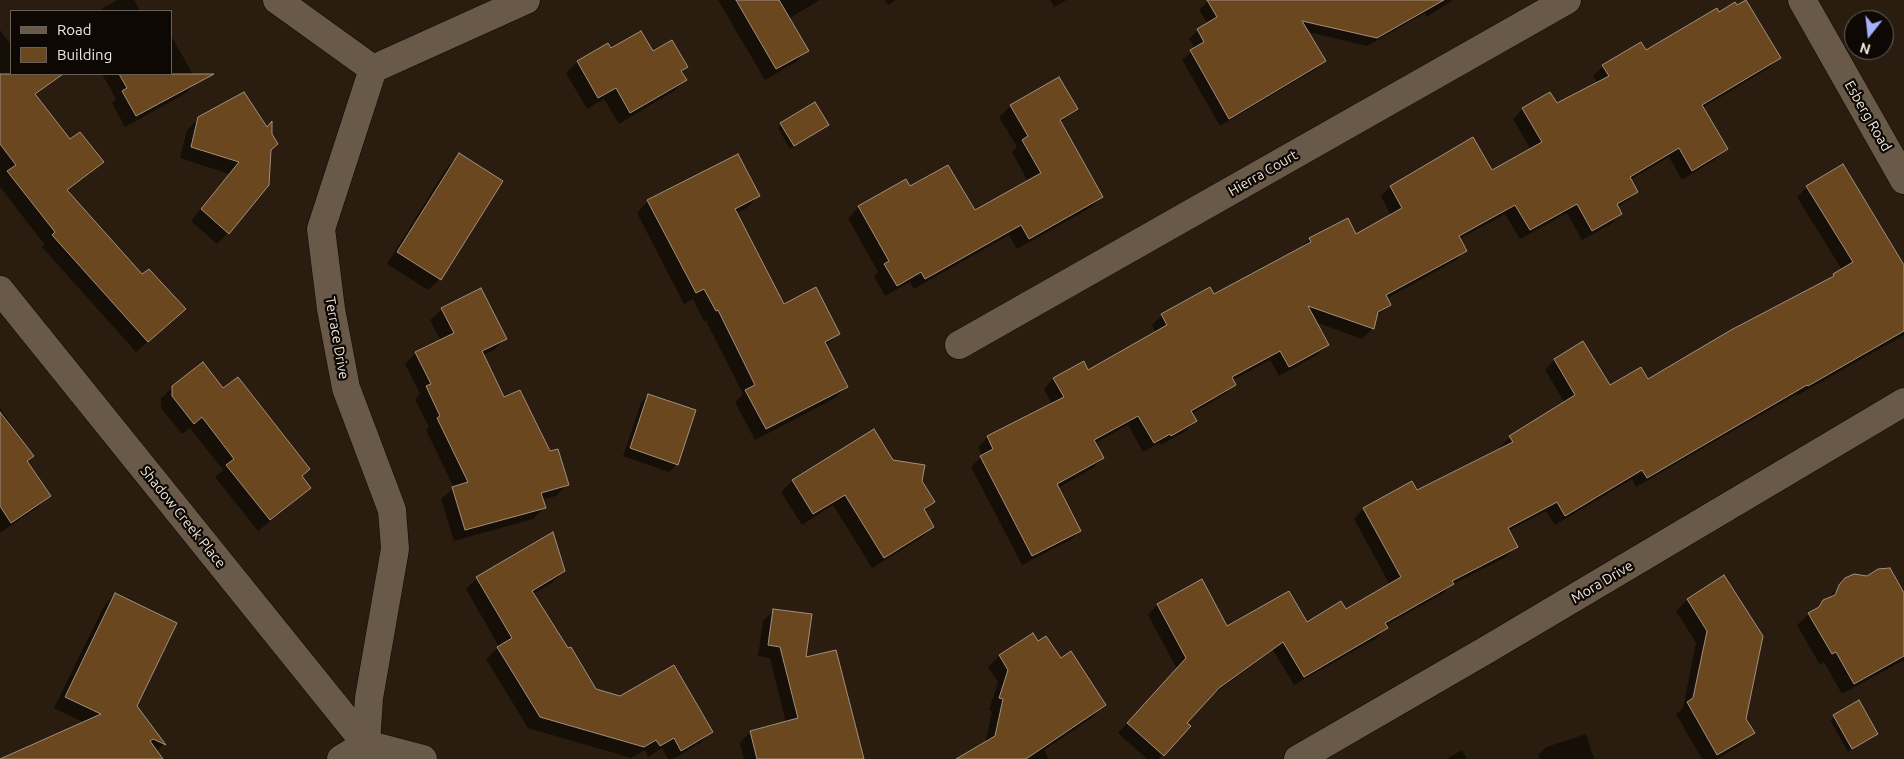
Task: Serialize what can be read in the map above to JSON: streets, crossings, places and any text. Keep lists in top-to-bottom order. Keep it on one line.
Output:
{"streets":{"street":["Esberg Road","Hierra Court","Terrace Drive","Shadow Creek Place","Mora Drive"]},"crossings":[["Terrace Drive","Shadow Creek Place"]],"legend":["Road","Building"],"north":"bottom"}
